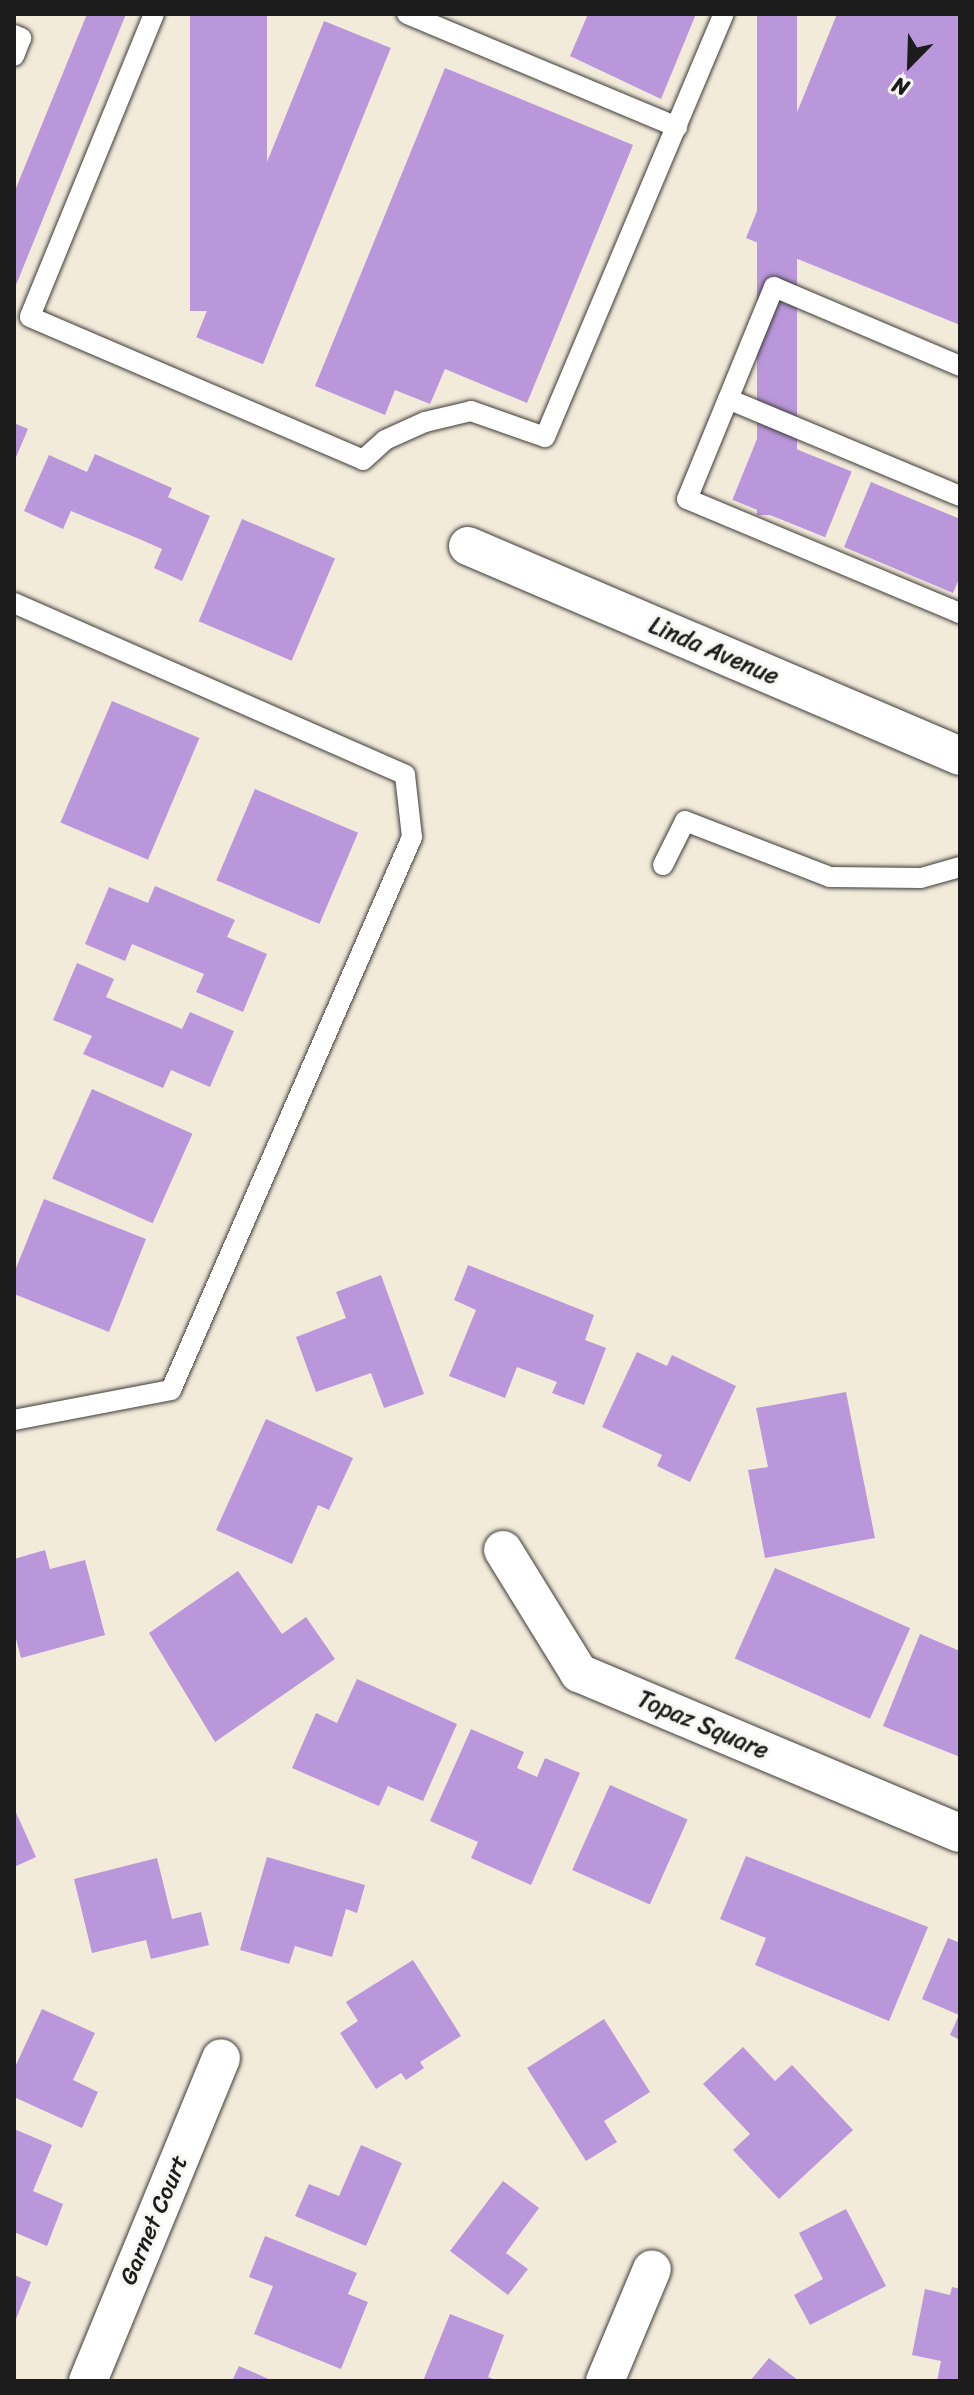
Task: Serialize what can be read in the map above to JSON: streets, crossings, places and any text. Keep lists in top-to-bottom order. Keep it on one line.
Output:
{"streets":{"street":["Linda Avenue","Topaz Square","Garnet Court"]},"north":"bottom left"}
